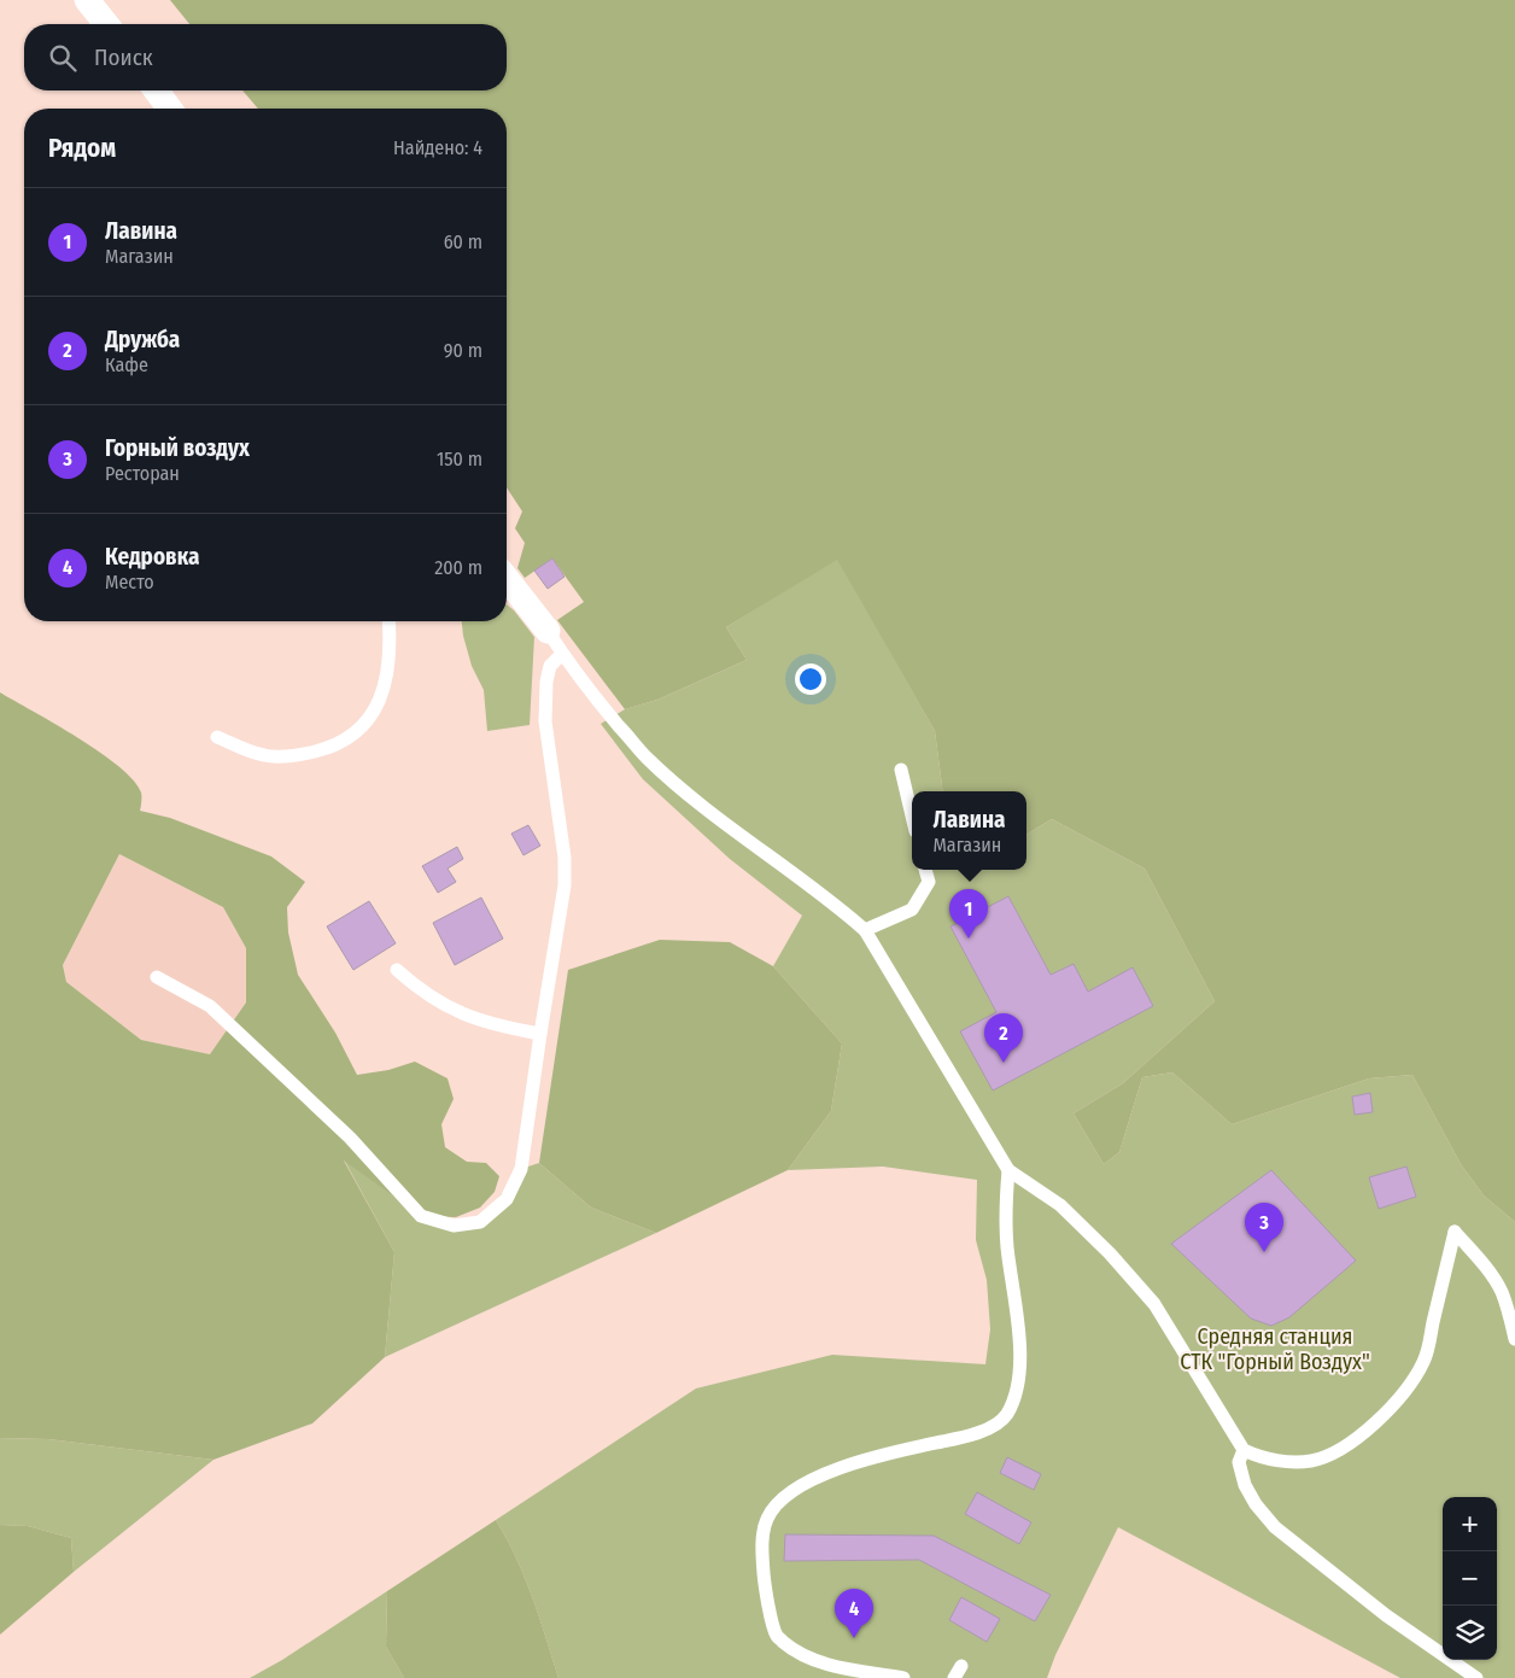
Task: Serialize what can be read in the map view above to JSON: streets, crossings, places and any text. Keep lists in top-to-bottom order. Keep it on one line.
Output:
{"parks":["Средняя станция СТК \"Горный Воздух\""],"page":{"search":"Поиск","heading":["Рядом","Найдено: 4"],"list":[{"mark":"1","name":"Лавина","note":"Магазин","value":"60 m"},{"mark":"2","name":"Дружба","note":"Кафе","value":"90 m"},{"mark":"3","name":"Горный воздух","note":"Ресторан","value":"150 m"},{"mark":"4","name":"Кедровка","note":"Место","value":"200 m"}],"popup":["Лавина","Магазин"],"pins":["1","2","3","4"],"map_buttons":["+","−"]}}
